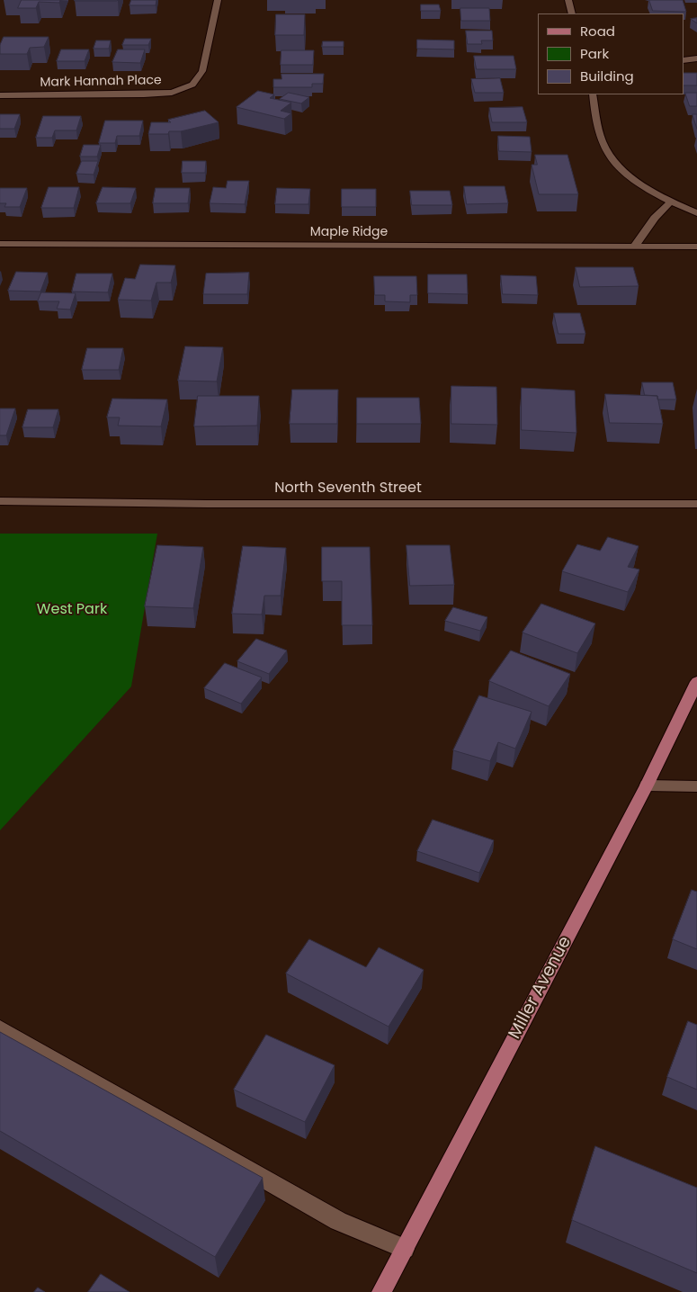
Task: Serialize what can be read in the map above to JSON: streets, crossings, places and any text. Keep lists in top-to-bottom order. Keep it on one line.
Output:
{"streets":{"main road":["Miller Avenue"],"street":["Mark Hannah Place","Maple Ridge","North Seventh Street"]},"parks":["West Park"],"legend":["Road","Park","Building"]}
